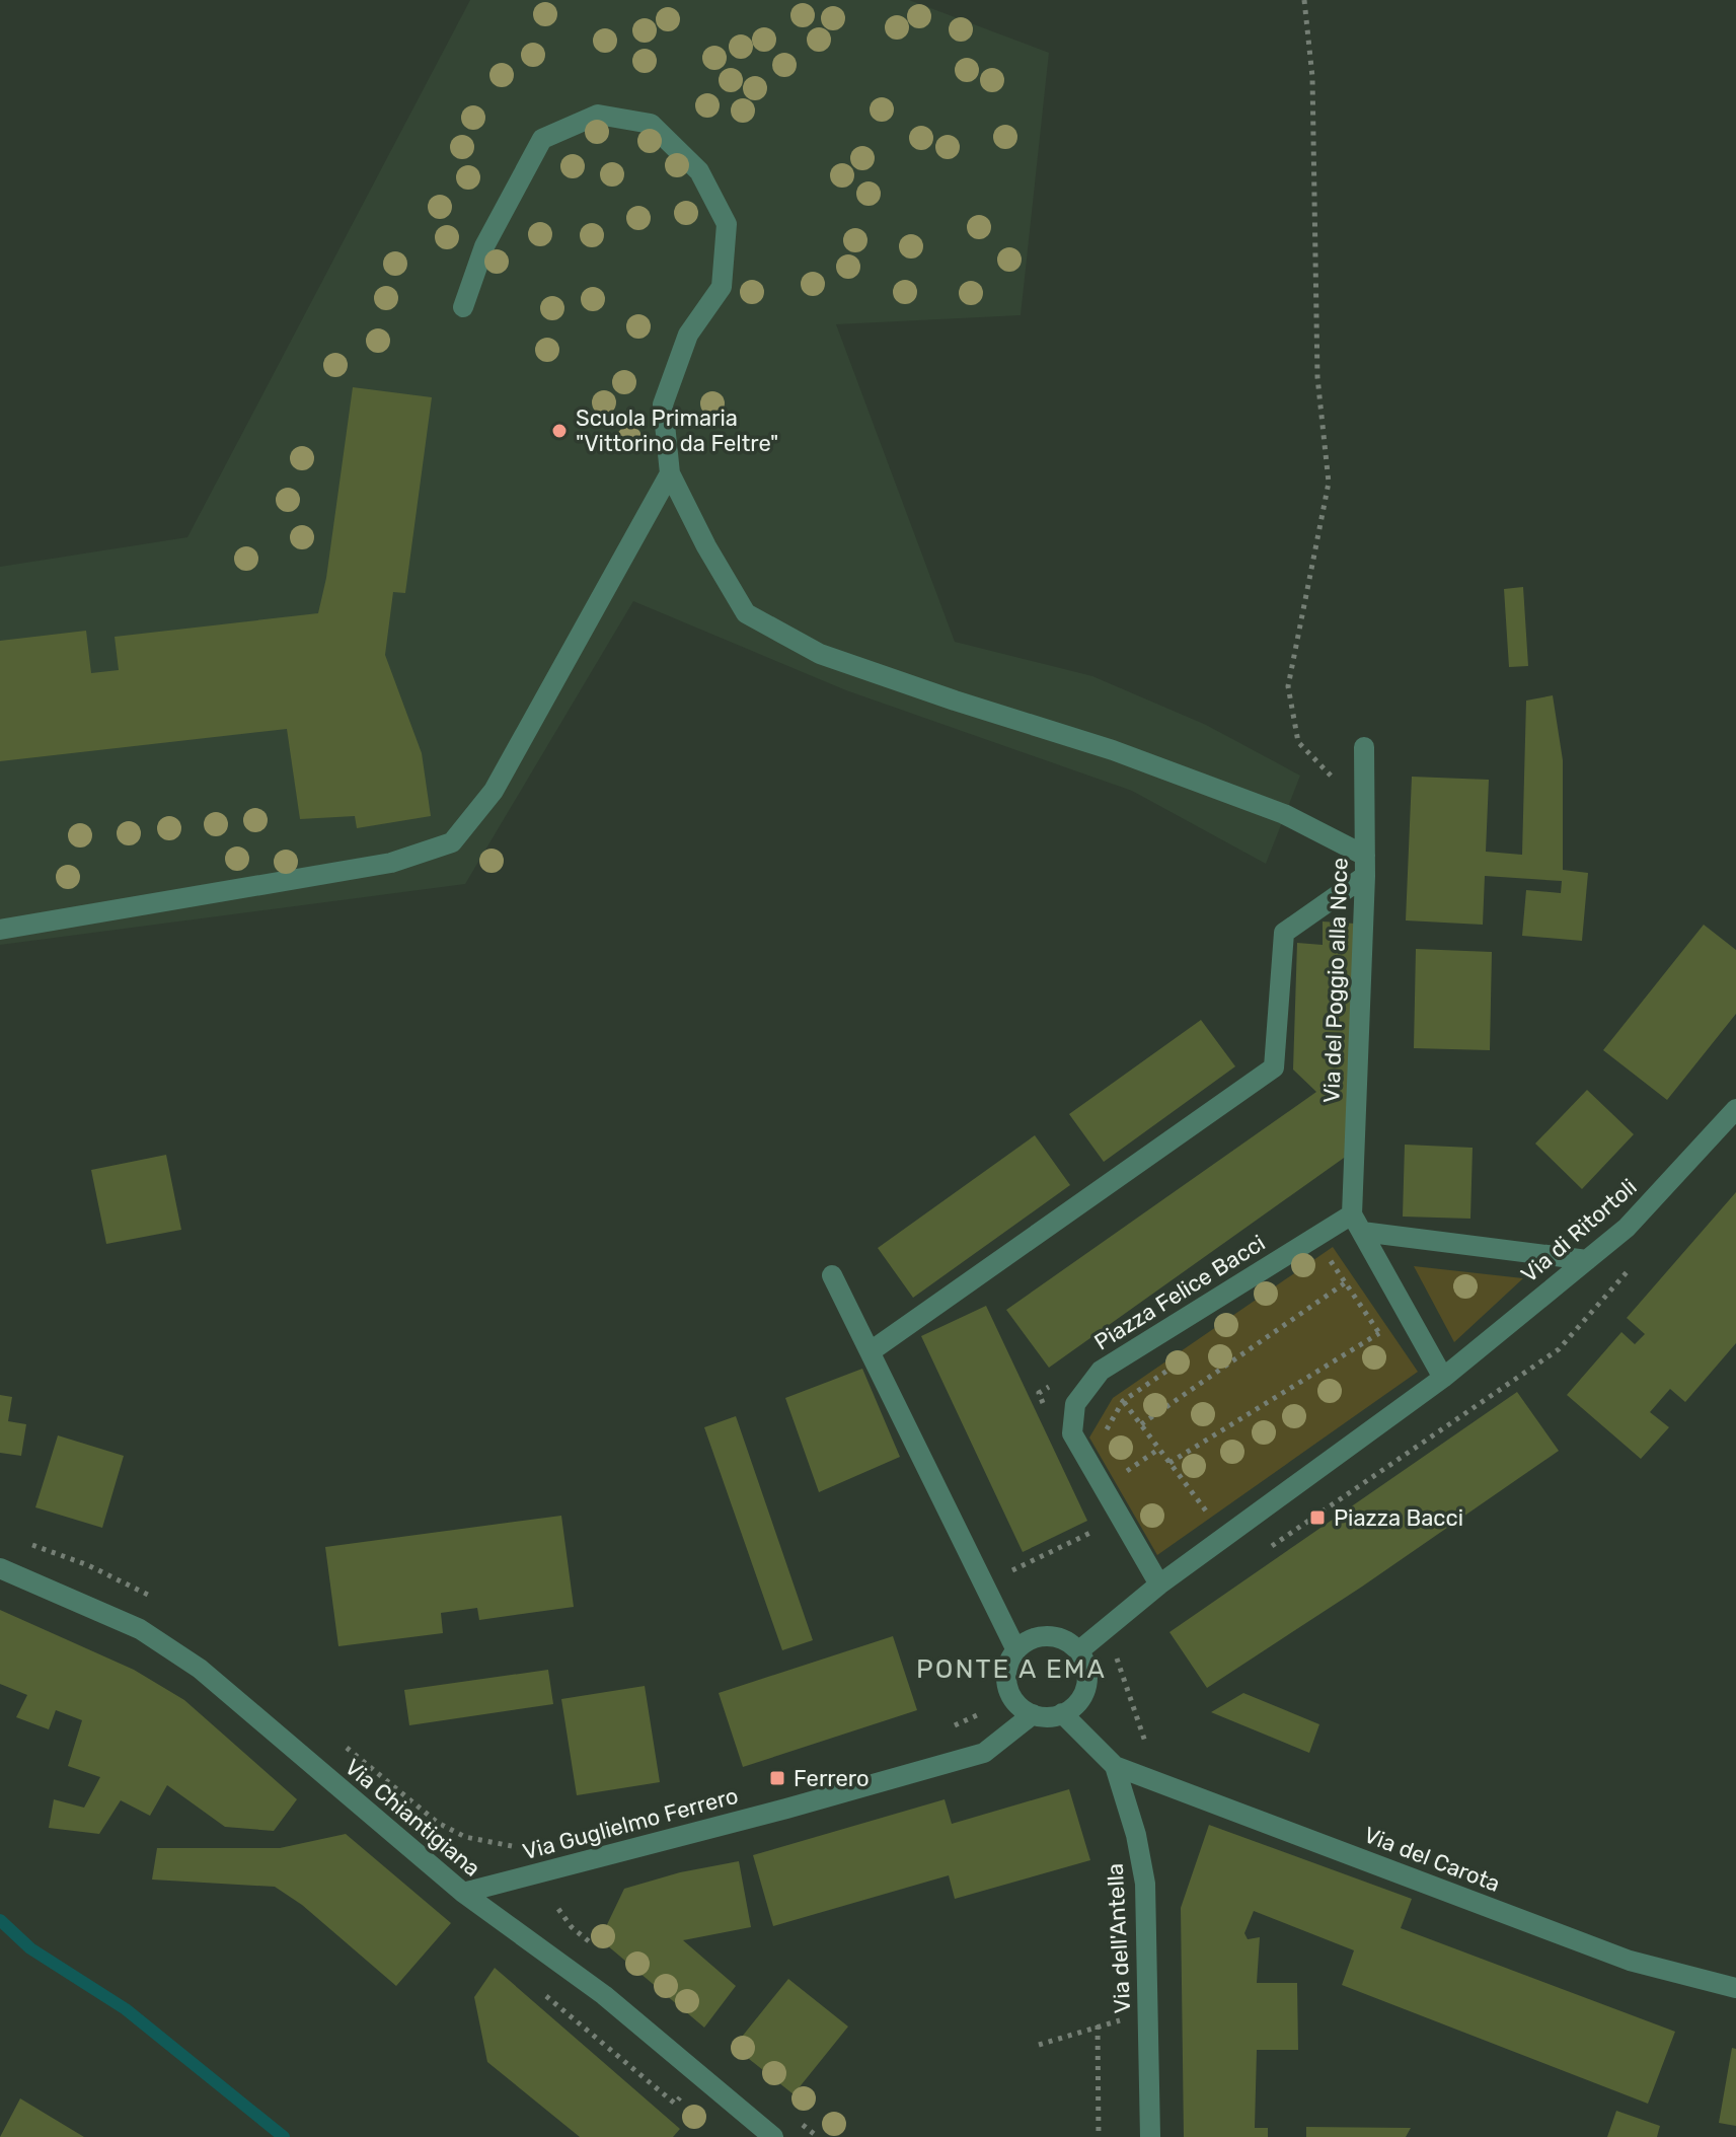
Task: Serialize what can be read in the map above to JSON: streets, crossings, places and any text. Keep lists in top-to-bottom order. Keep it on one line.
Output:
{"streets":{"street":["Via del Poggio alla Noce","Via di Ritortoli","Piazza Felice Bacci","Via Chiantigiana","Via Guglielmo Ferrero","Via del Carota","Via dell'Antella"]},"crossings":[["Via del Poggio alla Noce","Piazza Felice Bacci"],["Via Chiantigiana","Via Guglielmo Ferrero"],["Via Guglielmo Ferrero","Via dell'Antella"],["Via del Carota","Via dell'Antella"]],"districts":["PONTE A EMA"],"places":{"other":["Scuola Primaria \"Vittorino da Feltre\""],"transit":["Piazza Bacci","Ferrero"]}}
